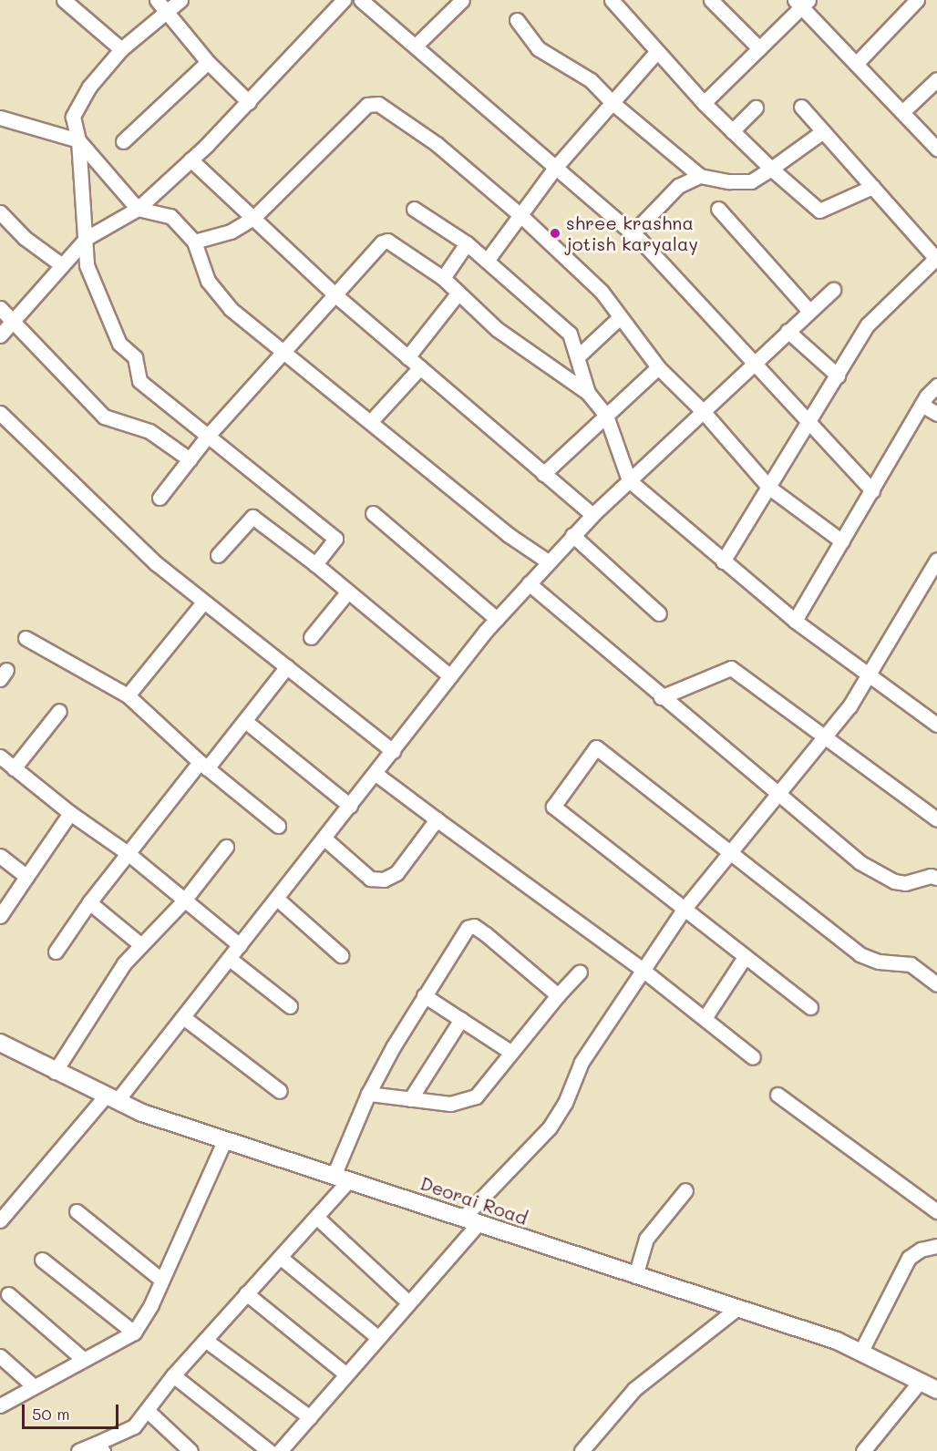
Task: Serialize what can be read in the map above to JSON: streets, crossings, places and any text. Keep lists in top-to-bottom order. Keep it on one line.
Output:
{"streets":{"street":["Deorai Road"]},"places":["shree krashna jotish karyalay"],"scale_bar":"50 m"}
